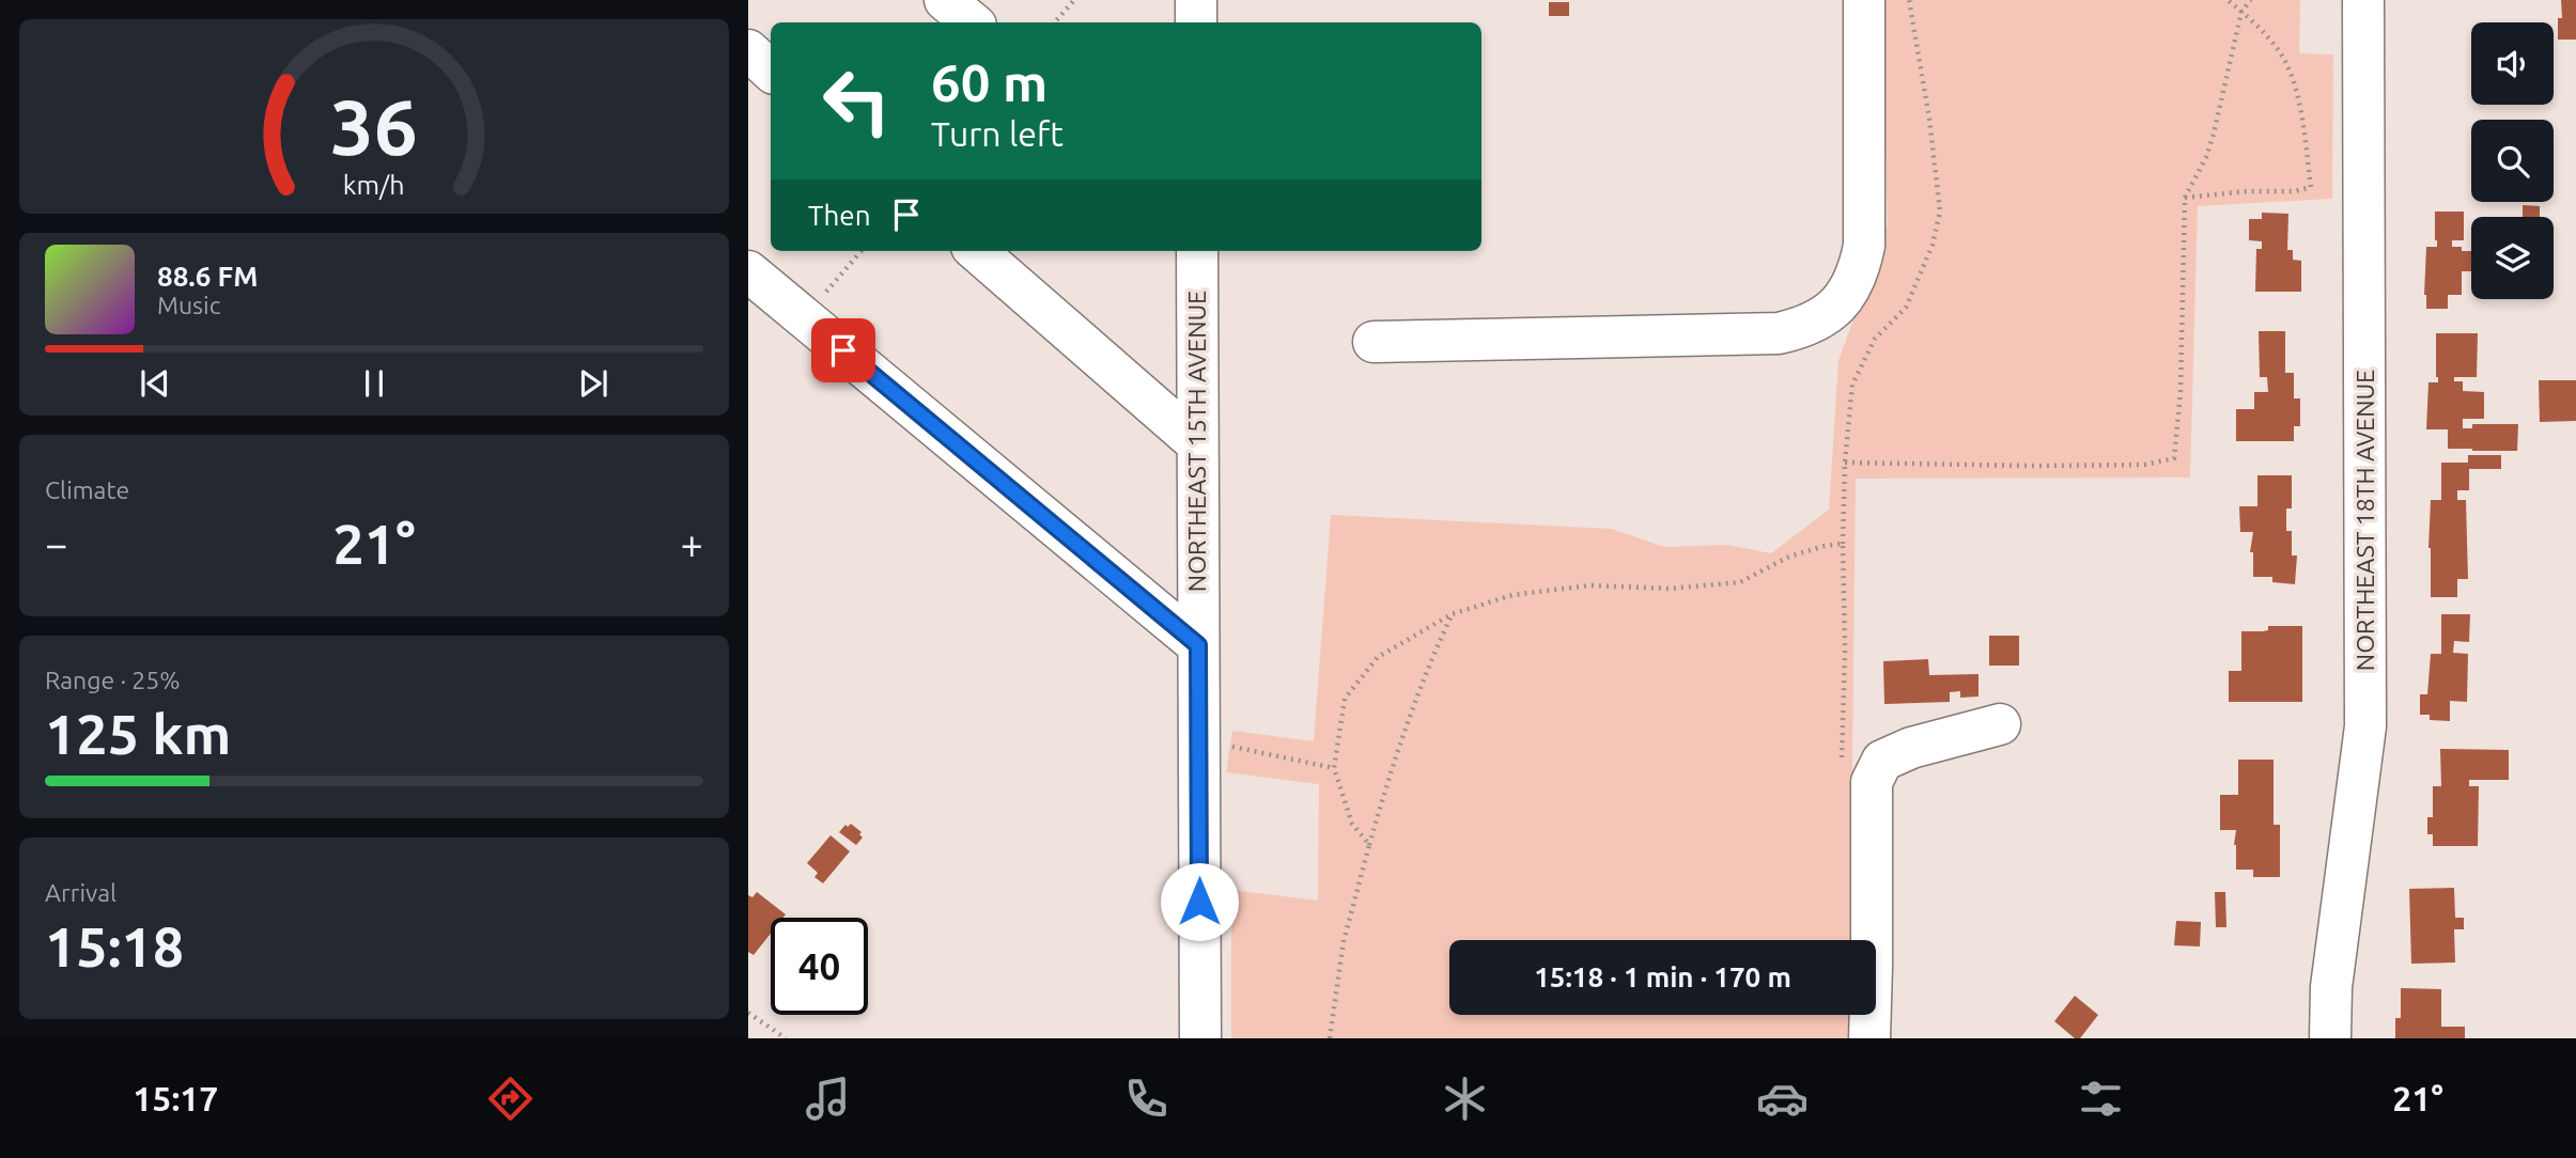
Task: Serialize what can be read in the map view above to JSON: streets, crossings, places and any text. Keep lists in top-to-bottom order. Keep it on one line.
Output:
{"streets":{"street":["NORTHEAST 15TH AVENUE","NORTHEAST 18TH AVENUE"]},"page":{"turn":["60 m","Turn left"],"then":"Then","song":["88.6 FM","Music"],"tile":["Climate",["Range · 25%","125 km"],["Arrival","15:18"]],"heat":["−","21°","+"],"limit":"40","trip":"15:18 · 1 min · 170 m","tabs":["15:17","21°"],"gauge":["36","km/h"]}}
